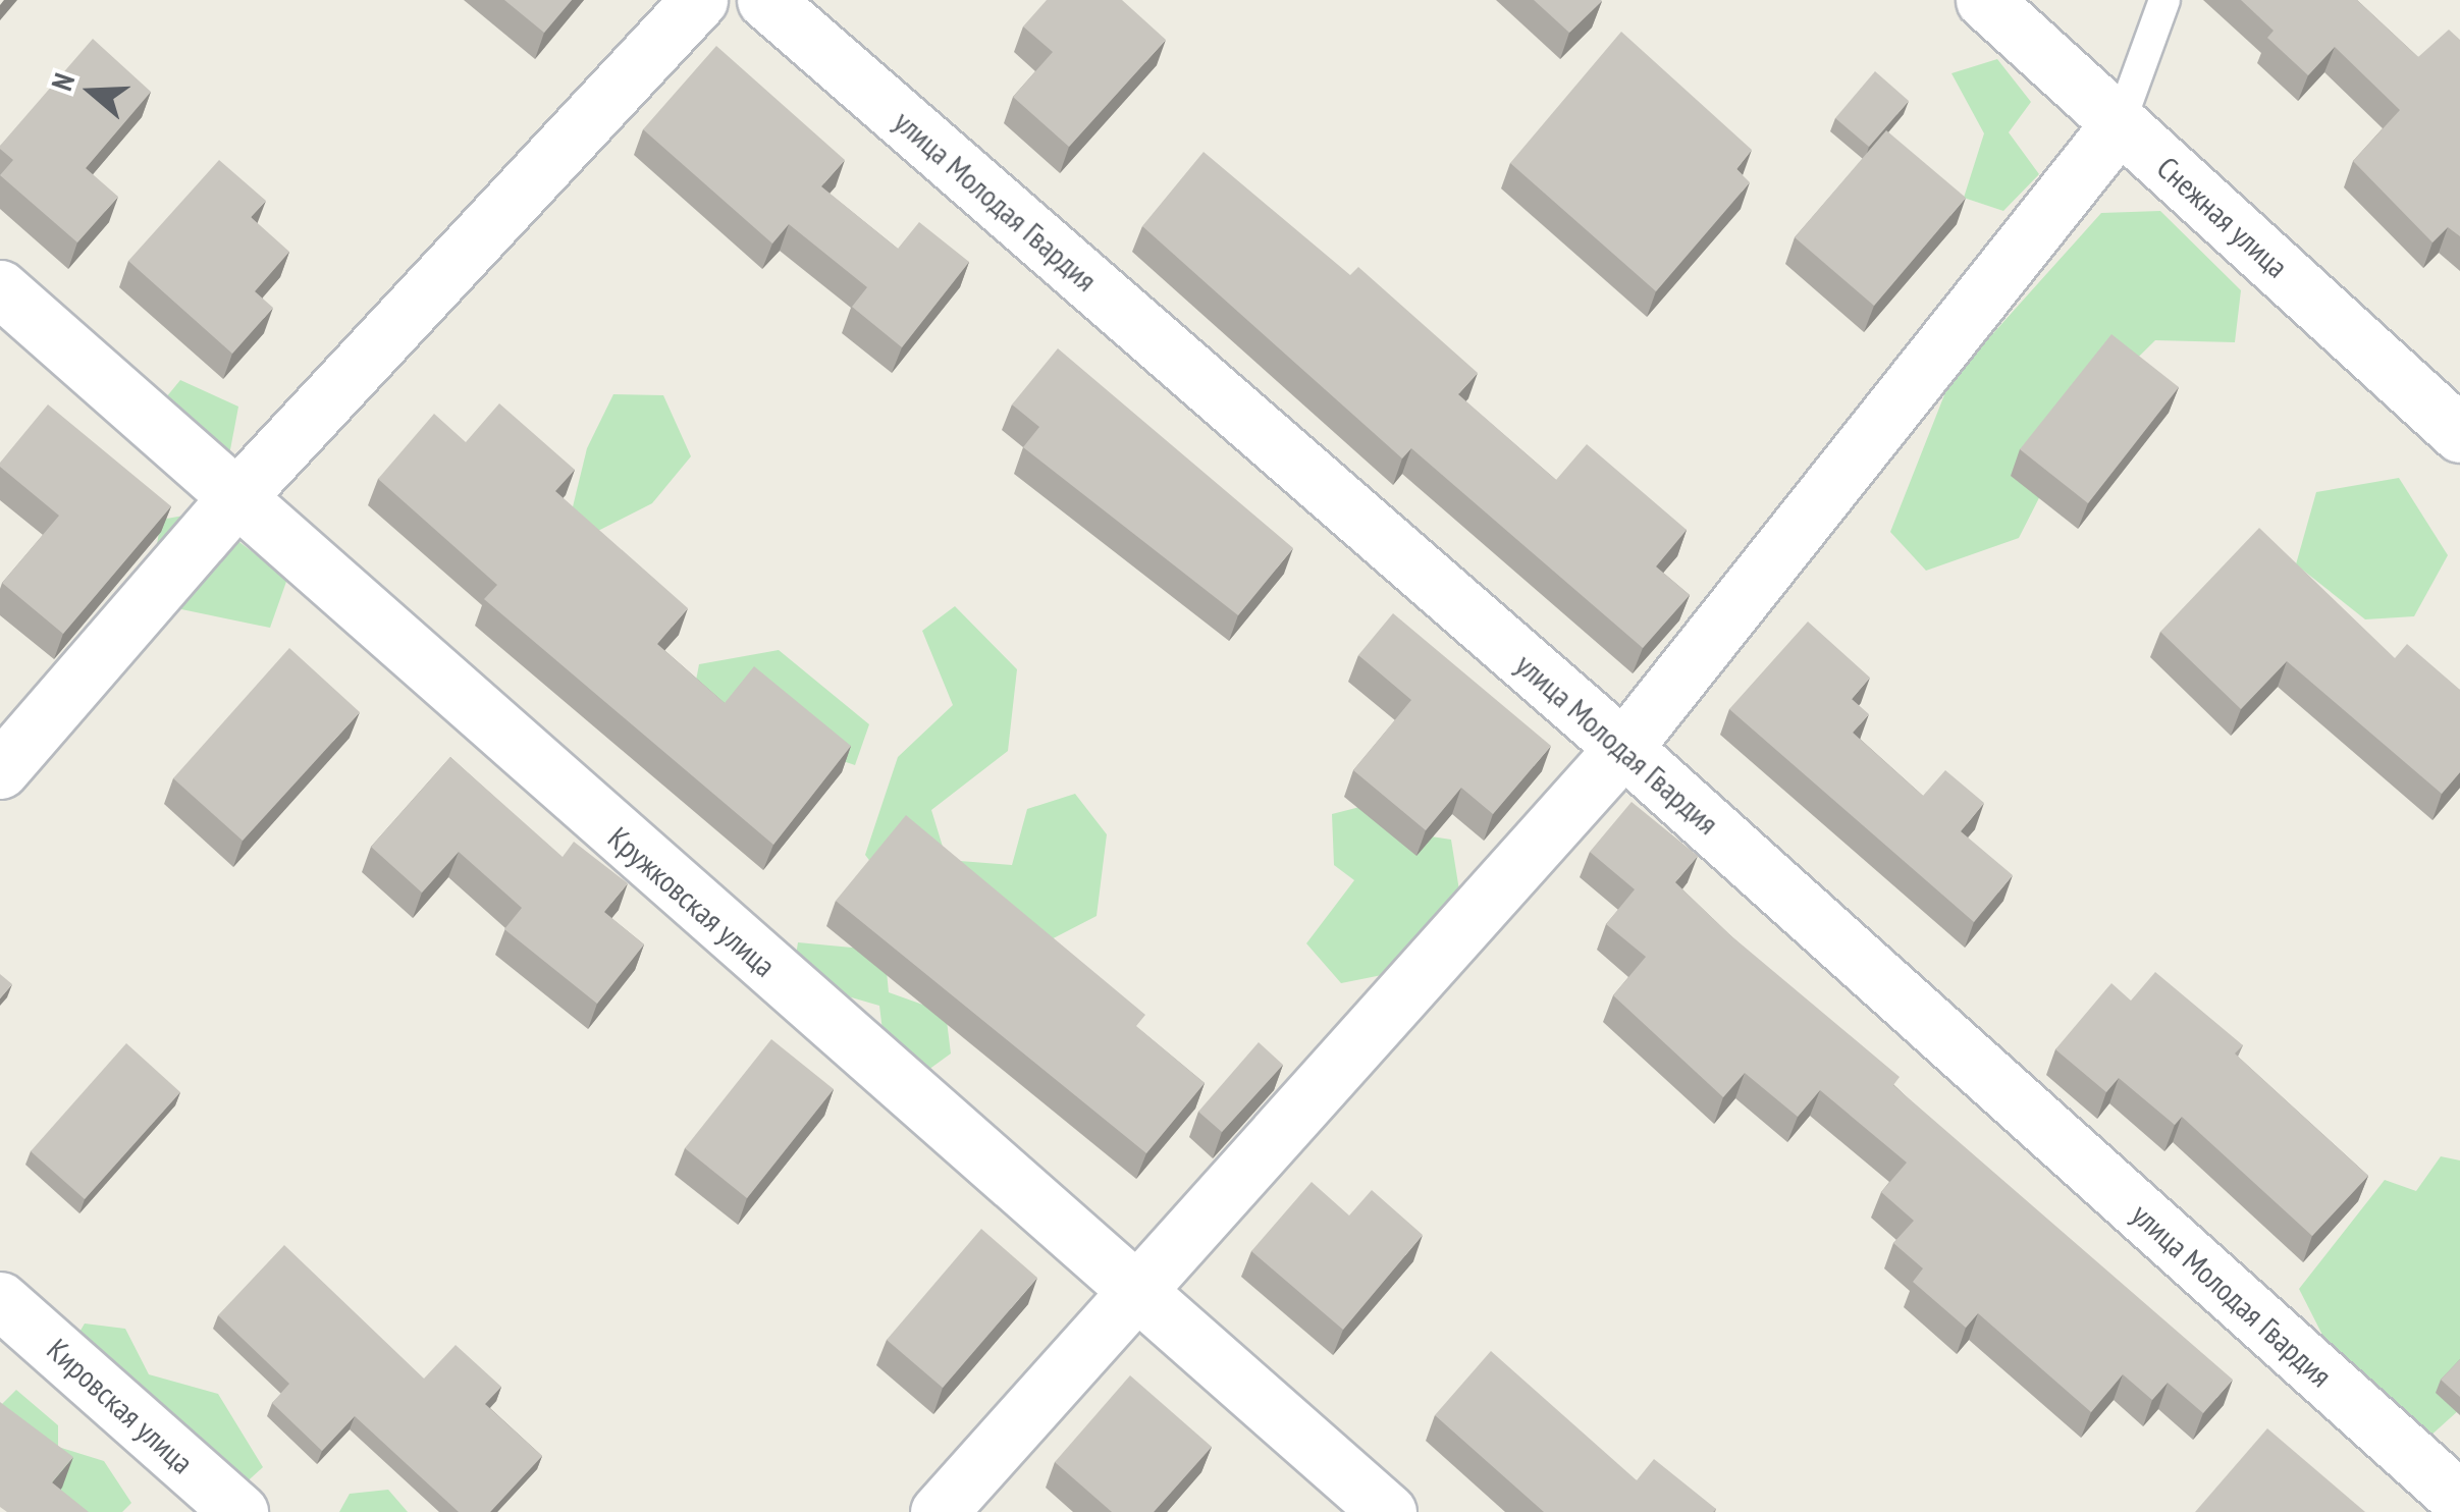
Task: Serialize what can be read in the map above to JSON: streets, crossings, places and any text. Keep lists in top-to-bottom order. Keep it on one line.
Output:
{"streets":{"street":["улица Молодая Гвардия","Снежная улица","Кружковская улица","Кировская улица"]},"north":"left"}
